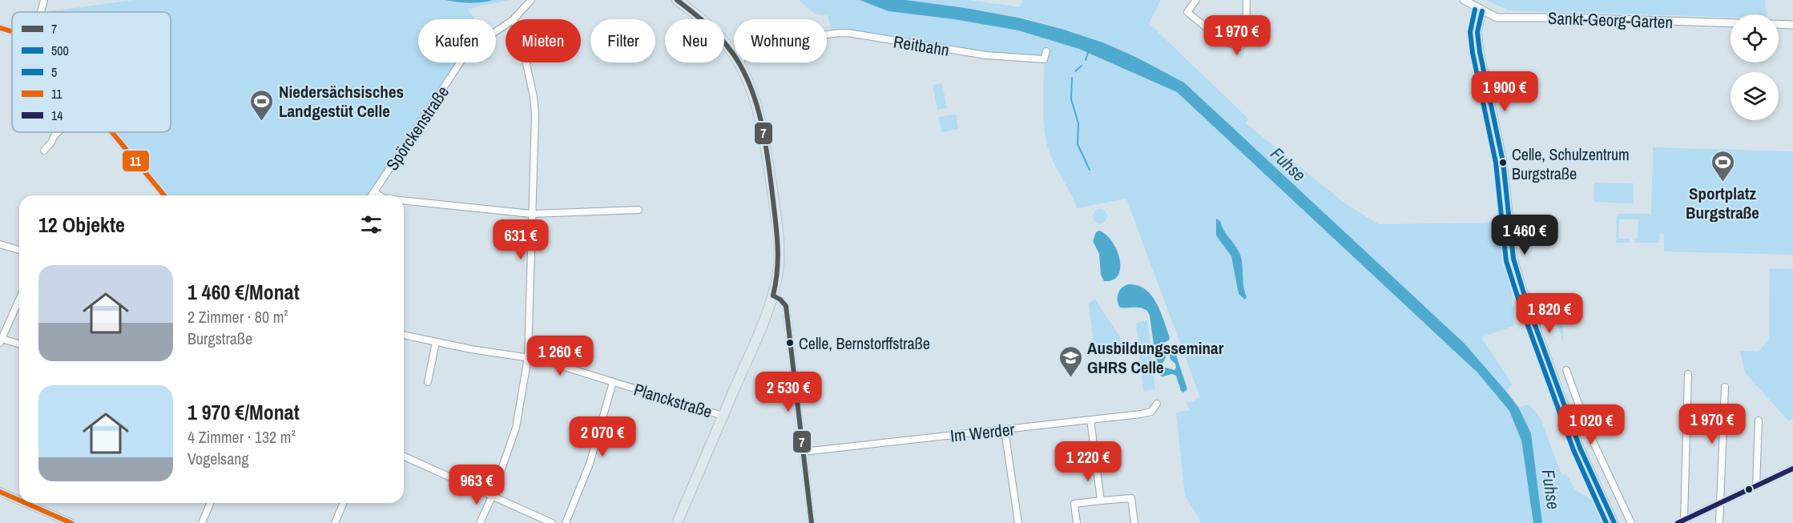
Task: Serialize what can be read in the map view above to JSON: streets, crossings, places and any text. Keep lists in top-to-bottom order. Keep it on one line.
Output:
{"streets":{"street":["Sankt-Georg-Garten","Reitbahn","Spörckenstraße","Planckstraße","Im Werder"]},"water":["Fuhse"],"places":{"sports":["Niedersächsisches Landgestüt Celle","Sportplatz Burgstraße"],"other":["Celle, Schulzentrum Burgstraße","Celle, Bernstorffstraße"],"school or university":["Ausbildungsseminar GHRS Celle"]},"lines":["transit line 7","transit line 5","transit line 500","transit line 11","transit line 14"],"legend":["7","500","5","11","14"],"page":{"price":["1 970 €","1 900 €","1 460 €","631 €","1 820 €","1 260 €","2 530 €","1 970 €","1 020 €","2 070 €","1 220 €","963 €"],"chip":["Kaufen","Mieten","Filter","Neu","Wohnung"],"heading":"12 Objekte","list":[{"name":"1 460 €/Monat","note":"2 Zimmer · 80 m² · Burgstraße"},{"name":"1 970 €/Monat","note":"4 Zimmer · 132 m² · Vogelsang"}]}}
